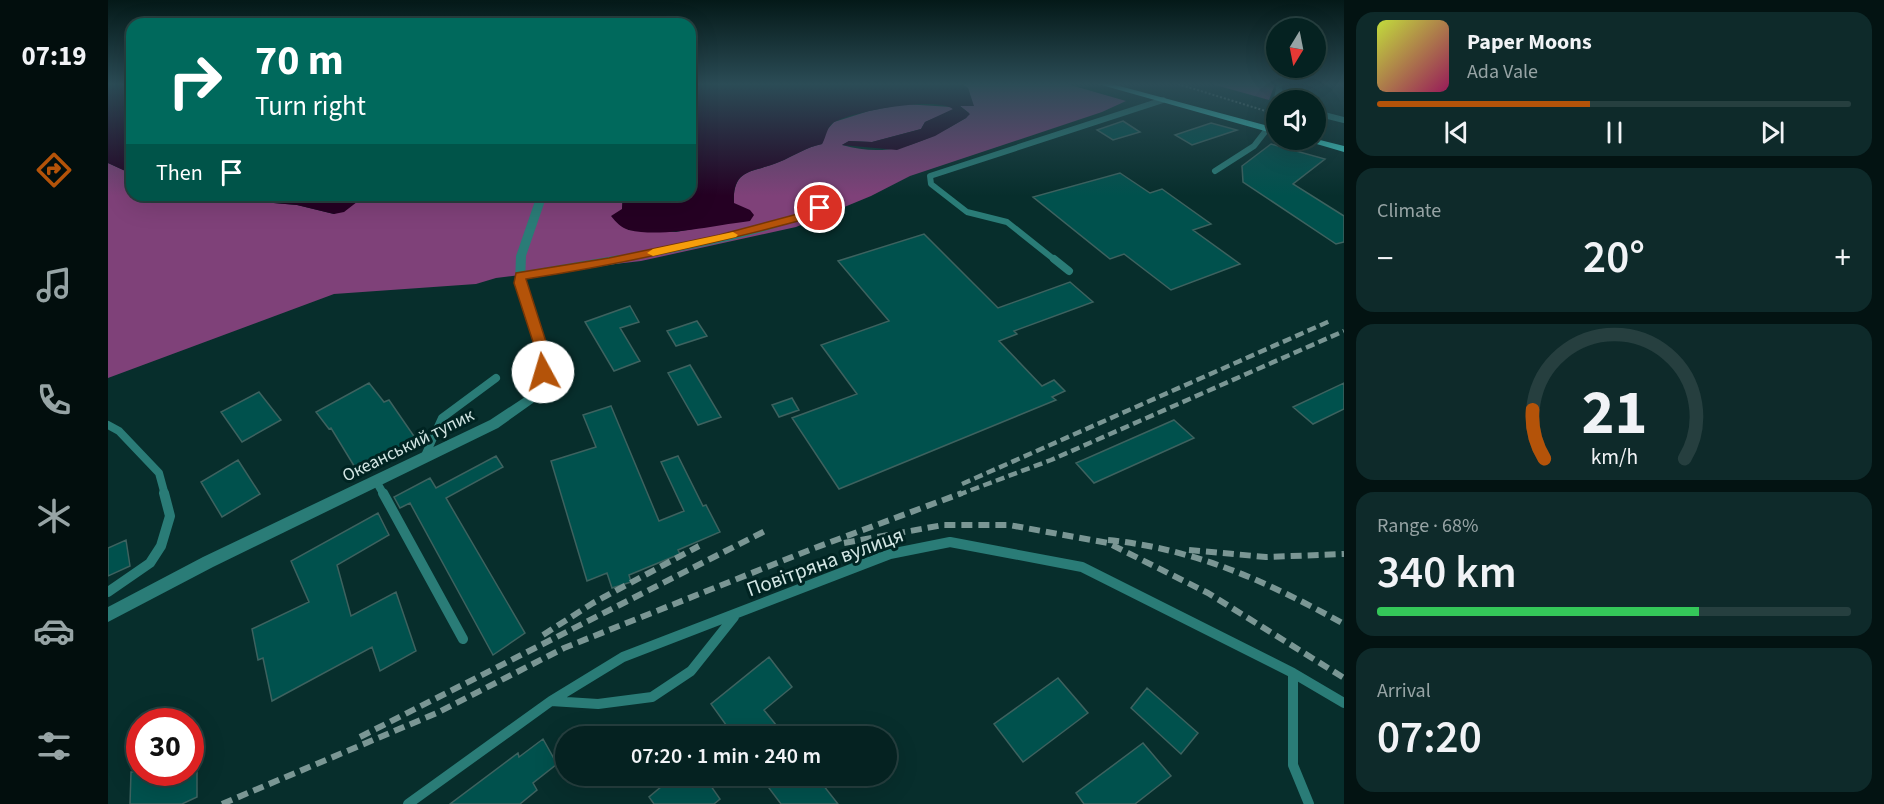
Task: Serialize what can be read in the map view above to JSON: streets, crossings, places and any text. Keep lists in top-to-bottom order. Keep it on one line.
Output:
{"streets":{"street":["Океанський тупик"],"lane":["Повітряна вулиця"]},"north":"bottom","page":{"tabs":"07:19","turn":["70 m","Turn right"],"song":["Paper Moons","Ada Vale"],"then":"Then","tile":["Climate",["Range · 68%","340 km"],["Arrival","07:20"]],"heat":["−","20°","+"],"limit":"30","trip":"07:20 · 1 min · 240 m","gauge":["21","km/h"]}}
